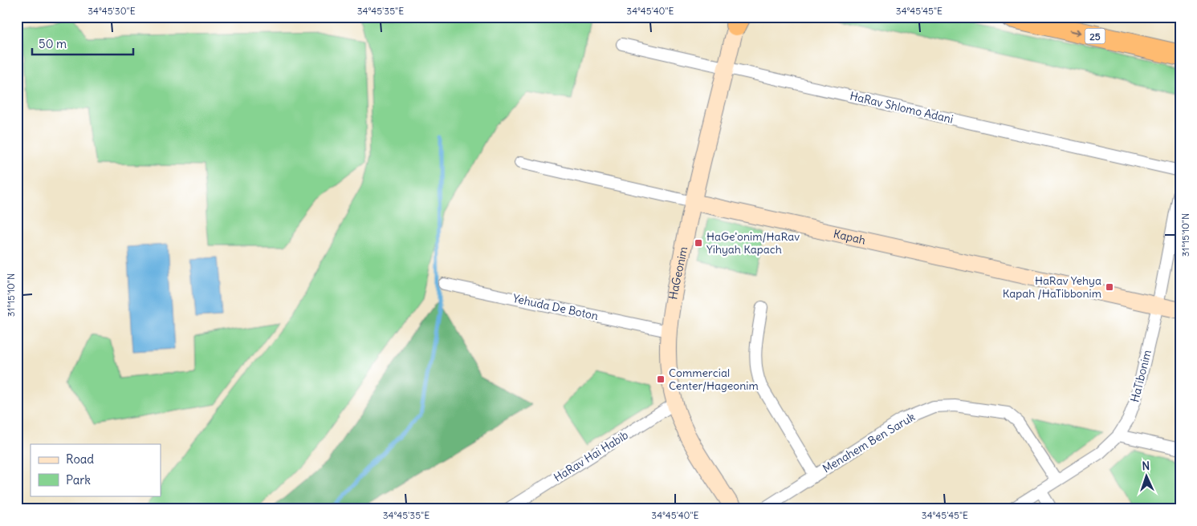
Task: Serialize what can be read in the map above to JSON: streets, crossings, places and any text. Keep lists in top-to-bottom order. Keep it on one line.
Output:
{"streets":{"highway":["25"],"street":["HaRav Shlomo Adani","Kapah","HaGeonim","Yehuda De Boton","HaTibonim","Menahem Ben Saruk","HaRav Hai Habib"]},"crossings":[["HaRav Shlomo Adani","HaGeonim"],["Kapah","HaGeonim"],["Kapah","HaTibonim"],["HaGeonim","Yehuda De Boton"],["HaGeonim","HaRav Hai Habib"],["HaTibonim","Menahem Ben Saruk"]],"places":{"transit":["HaGe'onim/HaRav Yihyah Kapach","HaRav Yehya Kapah /HaTibbonim","Commercial Center/Hageonim"]},"legend":["Road","Park"],"scale_bar":"50 m","north":"top","coordinates":["34°45'30\"E","34°45'35\"E","34°45'40\"E","34°45'45\"E","31°15'10\"N"]}
